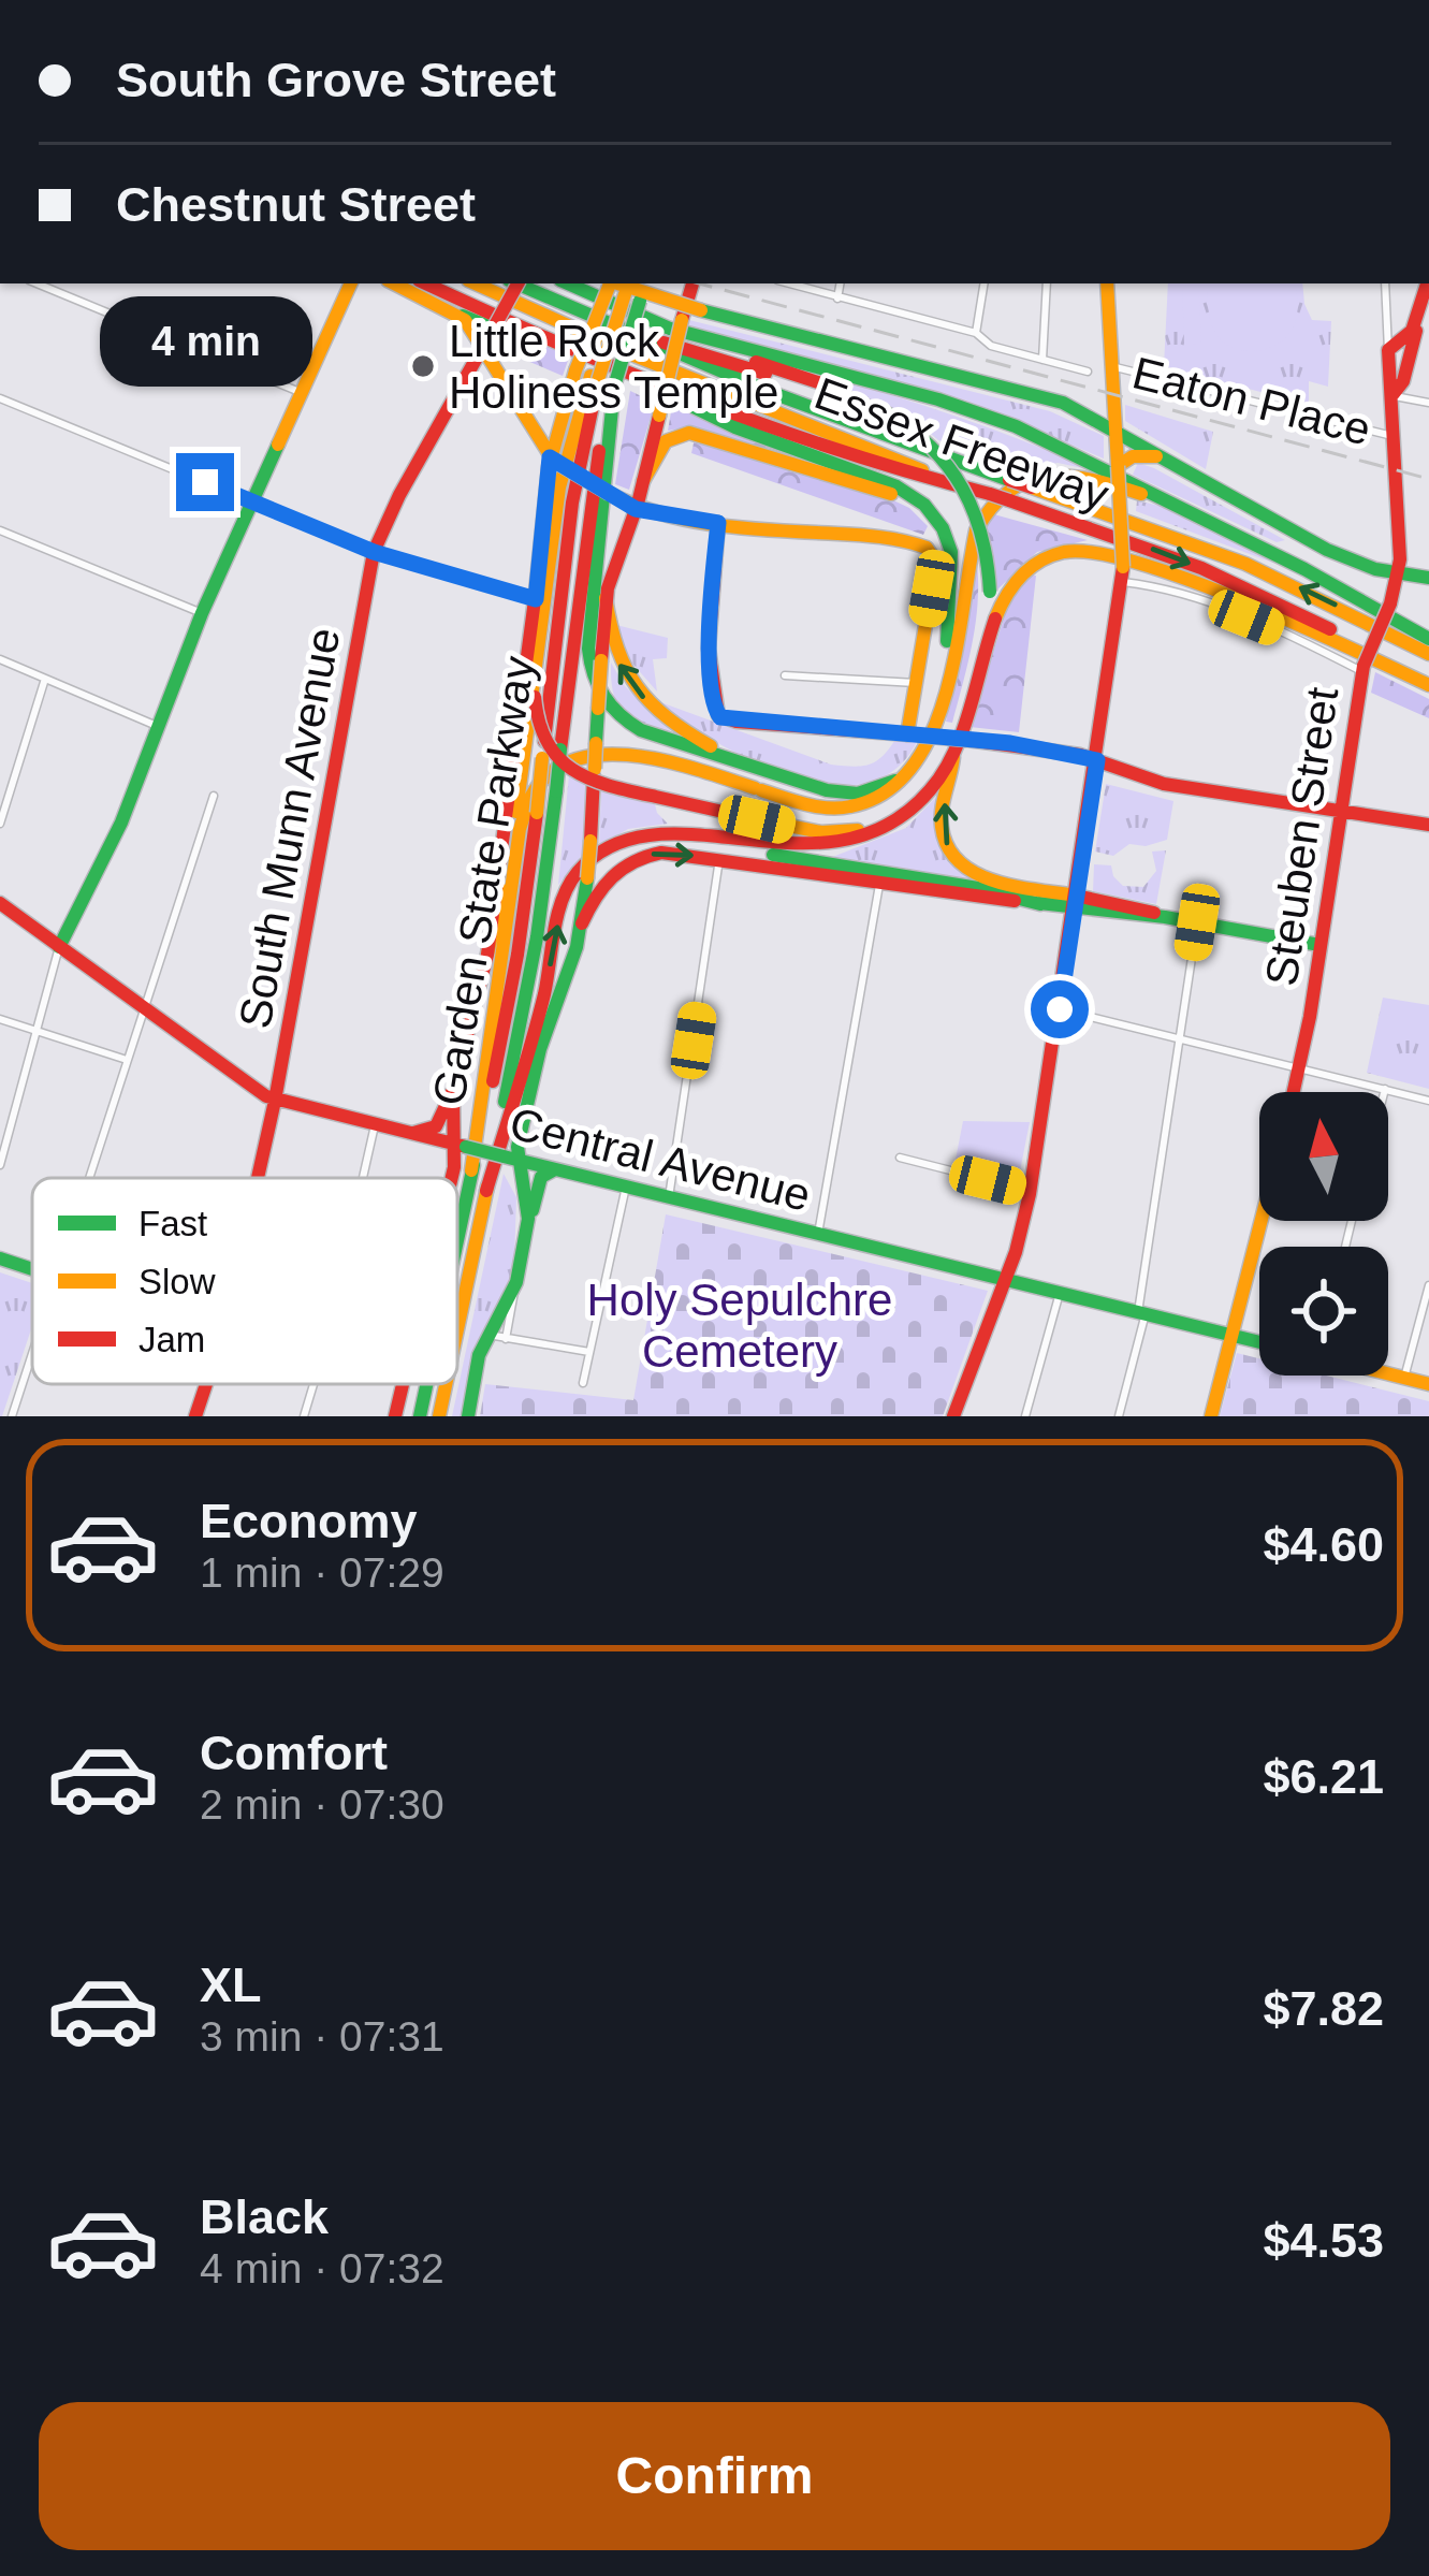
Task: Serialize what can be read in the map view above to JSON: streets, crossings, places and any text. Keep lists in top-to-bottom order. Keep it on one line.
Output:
{"streets":{"main road":["Essex Freeway","South Munn Avenue","Steuben Street","Garden State Parkway","Central Avenue"],"street":["Eaton Place"]},"crossings":[["Eaton Place","Steuben Street"],["South Munn Avenue","Central Avenue"]],"parks":["Holy Sepulchre Cemetery"],"places":["Little Rock Holiness Temple"],"legend":["Fast","Slow","Jam"],"north":"top","page":{"banner":["South Grove Street","Chestnut Street"],"bubble":"4 min","list":[{"name":"Economy","note":"1 min · 07:29","value":"$4.60"},{"name":"Comfort","note":"2 min · 07:30","value":"$6.21"},{"name":"XL","note":"3 min · 07:31","value":"$7.82"},{"name":"Black","note":"4 min · 07:32","value":"$4.53"}],"buttons":"Confirm"}}
